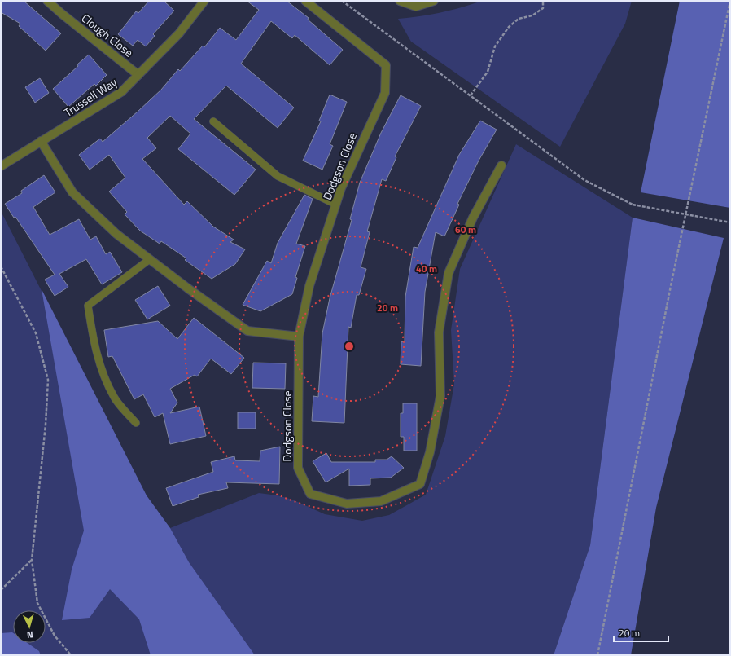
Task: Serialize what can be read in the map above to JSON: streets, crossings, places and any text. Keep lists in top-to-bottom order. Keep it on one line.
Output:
{"streets":{"street":["Clough Close","Trussell Way","Dodgson Close"]},"crossings":[["Clough Close","Trussell Way"]],"scale_bar":"20 m","north":"bottom","rings":["60 m","40 m","20 m"]}
